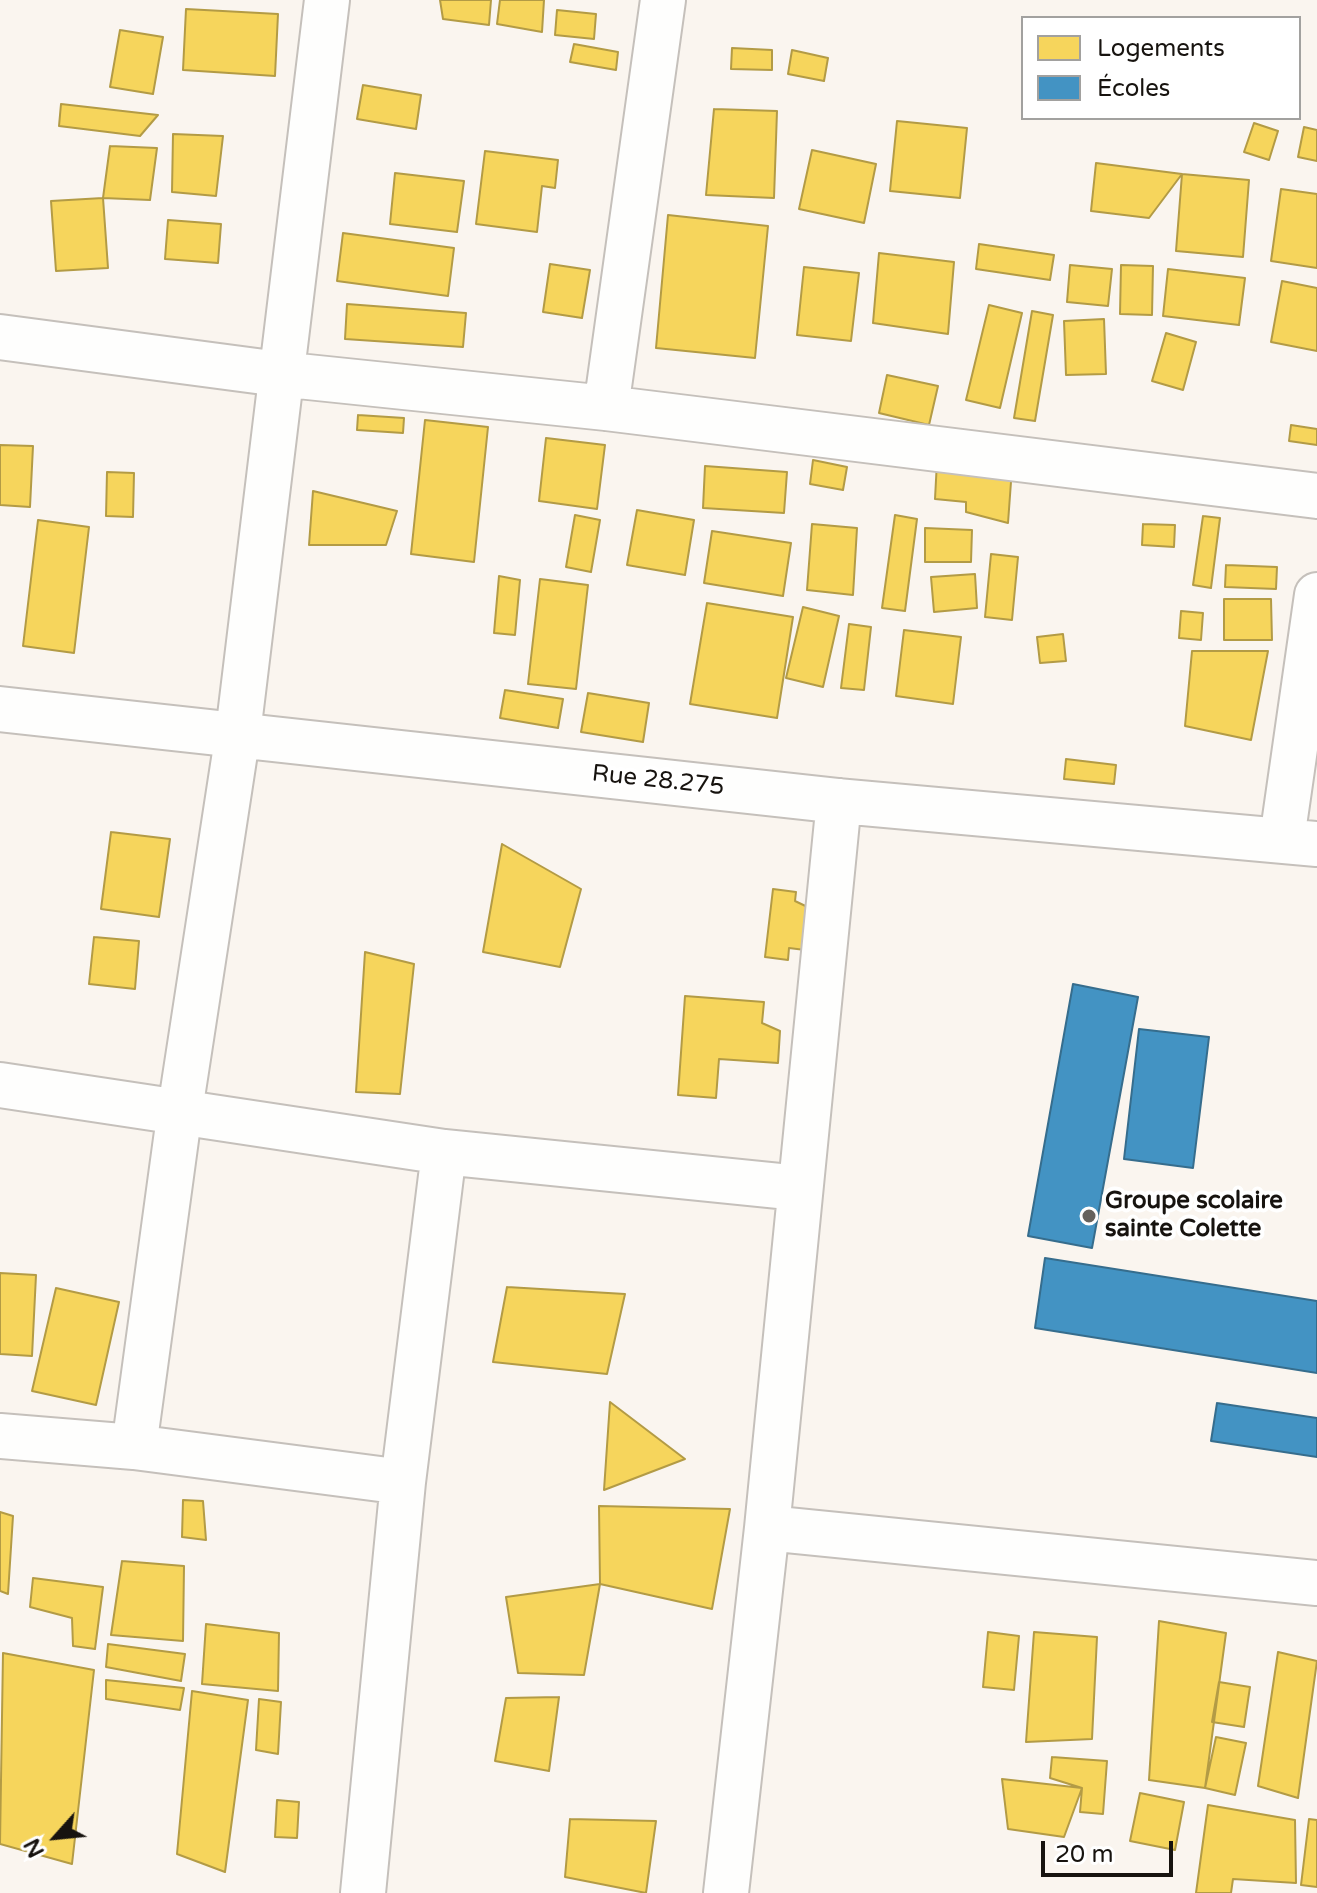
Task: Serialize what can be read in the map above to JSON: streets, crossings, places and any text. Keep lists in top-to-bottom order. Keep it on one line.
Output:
{"streets":{"street":["Rue 28.275"]},"places":["Groupe scolaire sainte Colette"],"legend":["Logements","Écoles"],"scale_bar":"20 m","north":"bottom left"}
